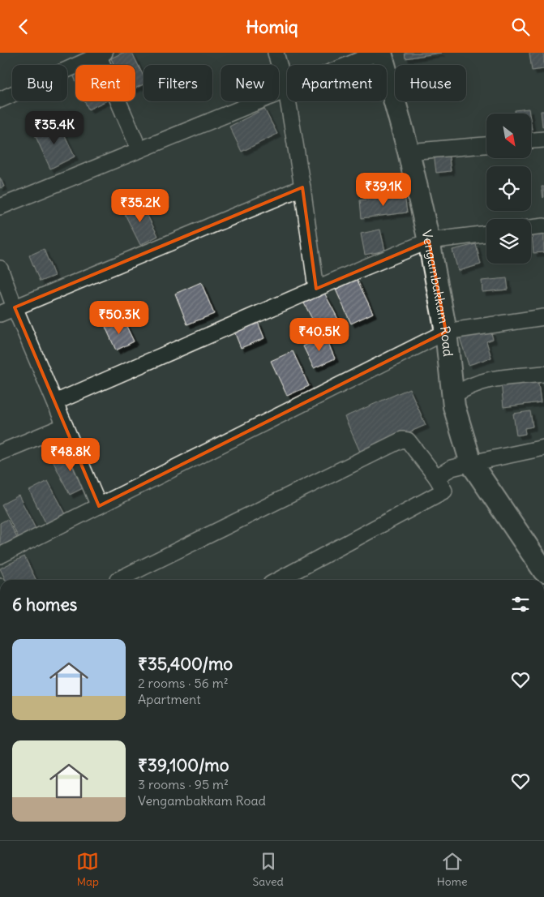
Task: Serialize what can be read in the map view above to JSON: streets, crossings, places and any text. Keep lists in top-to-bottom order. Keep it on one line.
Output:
{"streets":{"main road":["Vengambakkam Road"]},"north":"bottom right","page":{"header":"Homiq","chip":["Buy","Rent","Filters","New","Apartment","House"],"price":["₹35.4K","₹39.1K","₹35.2K","₹50.3K","₹40.5K","₹48.8K"],"heading":"6 homes","list":[{"name":"₹35,400/mo","note":"2 rooms · 56 m² · Apartment"},{"name":"₹39,100/mo","note":"3 rooms · 95 m² · Vengambakkam Road"}],"tabs":["Map","Saved","Home"]}}
